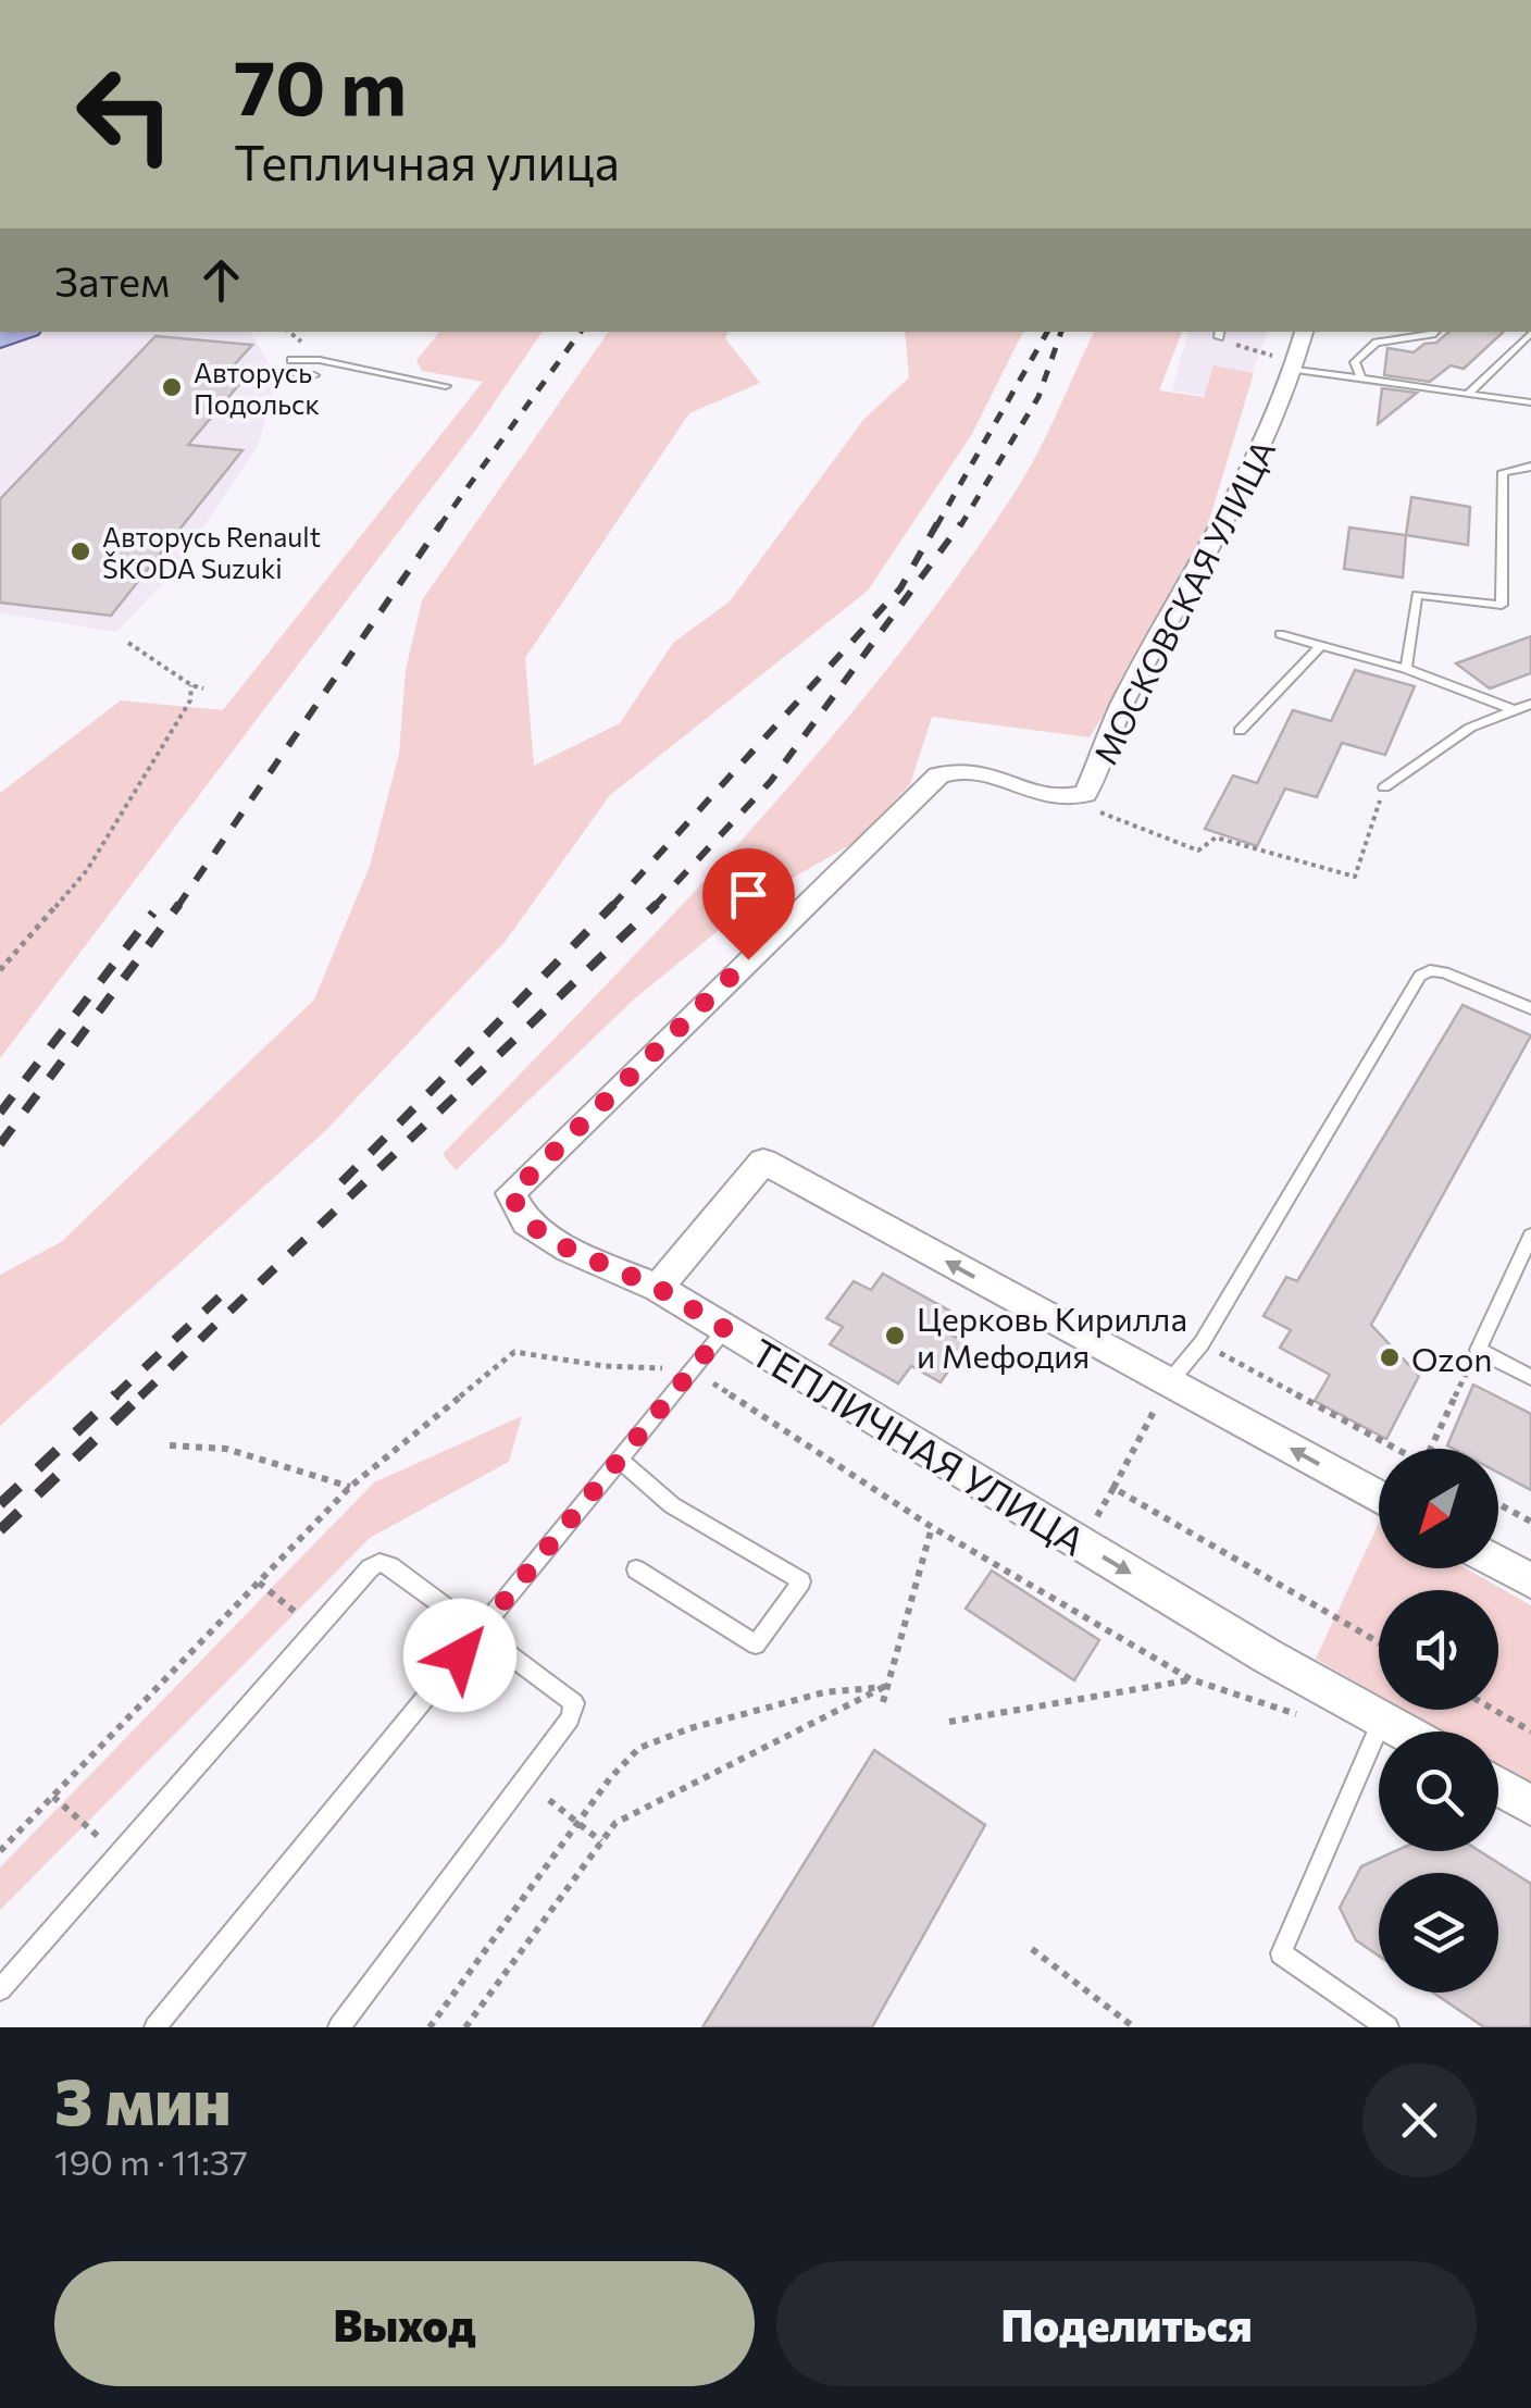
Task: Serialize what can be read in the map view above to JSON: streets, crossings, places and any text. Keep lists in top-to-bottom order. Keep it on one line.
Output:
{"streets":{"street":["МОСКОВСКАЯ УЛИЦА","ТЕПЛИЧНАЯ УЛИЦА"]},"places":["Авторусь Подольск","Авторусь Renault ŠKODA Suzuki","Церковь Кирилла и Мефодия","Ozon"],"north":"bottom left","page":{"turn":["70 m","Тепличная улица"],"then":"Затем","heading":["3 мин","190 m · 11:37"],"buttons":["Выход","Поделиться"]}}
